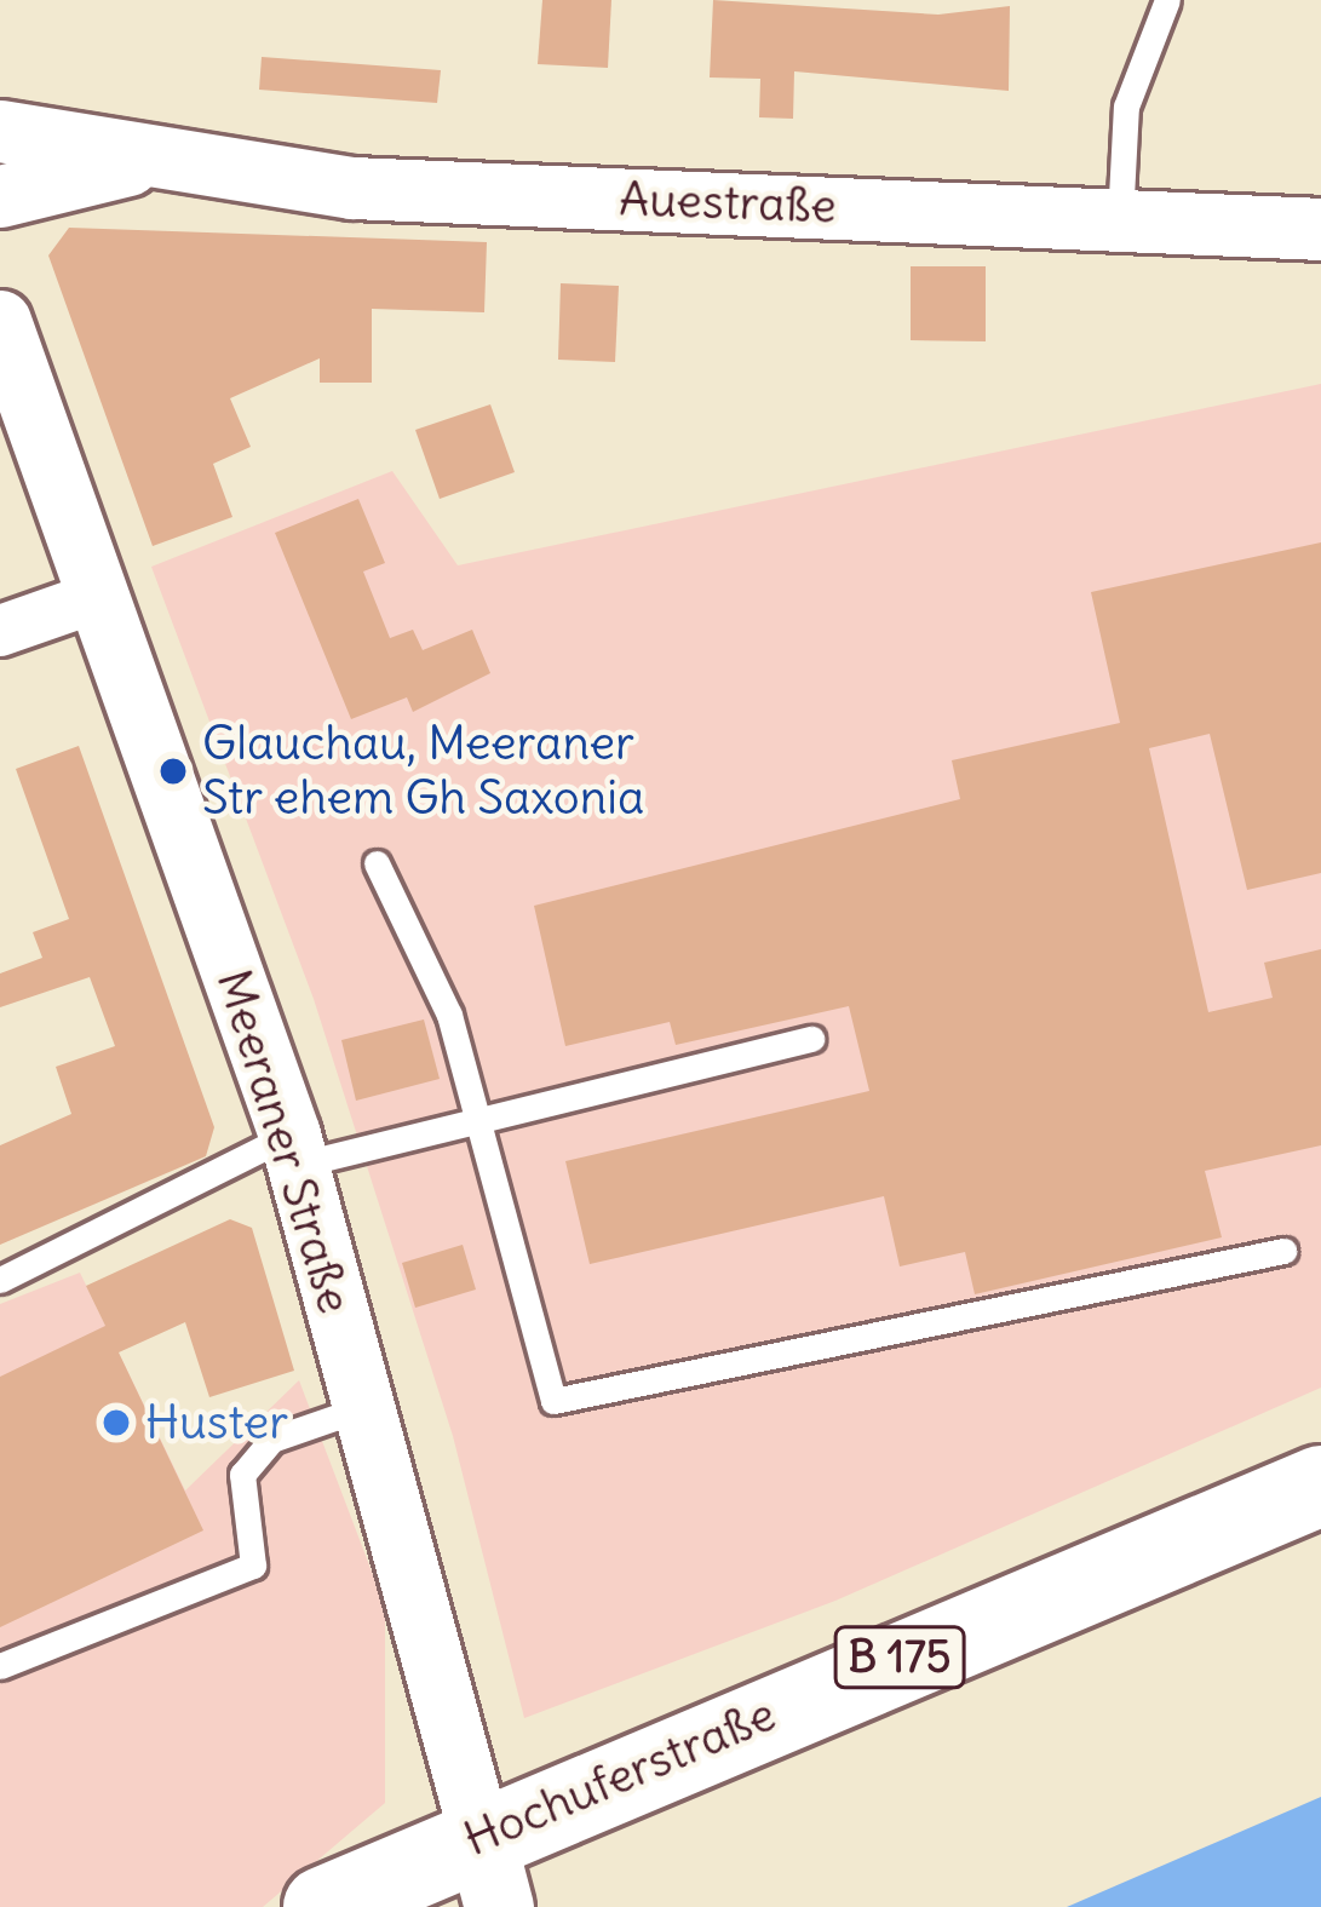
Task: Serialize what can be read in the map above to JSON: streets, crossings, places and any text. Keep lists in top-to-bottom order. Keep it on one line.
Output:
{"streets":{"main road":["B 175","Hochuferstraße"],"street":["Auestraße","Meeraner Straße"]},"crossings":[["Meeraner Straße","Hochuferstraße"]],"places":["Glauchau, Meeraner Str ehem Gh Saxonia","Huster"]}
